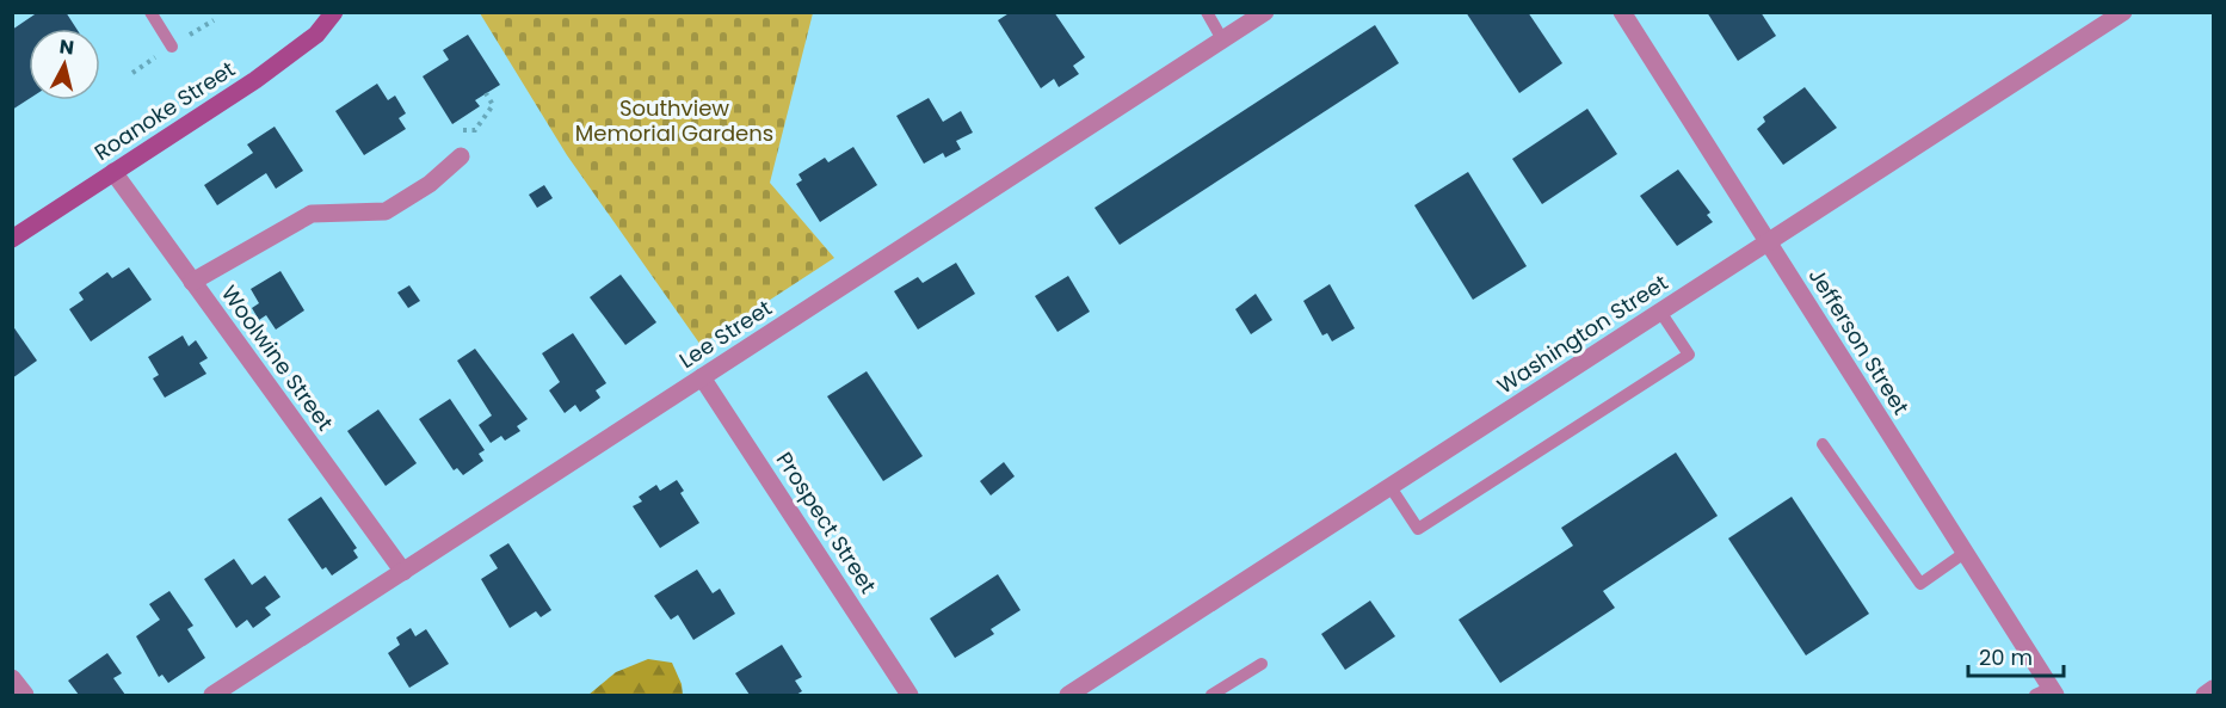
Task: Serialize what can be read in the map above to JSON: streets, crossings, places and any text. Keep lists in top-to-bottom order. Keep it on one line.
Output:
{"streets":{"main road":["Roanoke Street"],"street":["Lee Street","Washington Street","Jefferson Street","Woolwine Street","Prospect Street"]},"crossings":[["Roanoke Street","Woolwine Street"],["Lee Street","Woolwine Street"],["Lee Street","Prospect Street"],["Washington Street","Jefferson Street"]],"parks":["Southview Memorial Gardens"],"scale_bar":"20 m","north":"top"}
